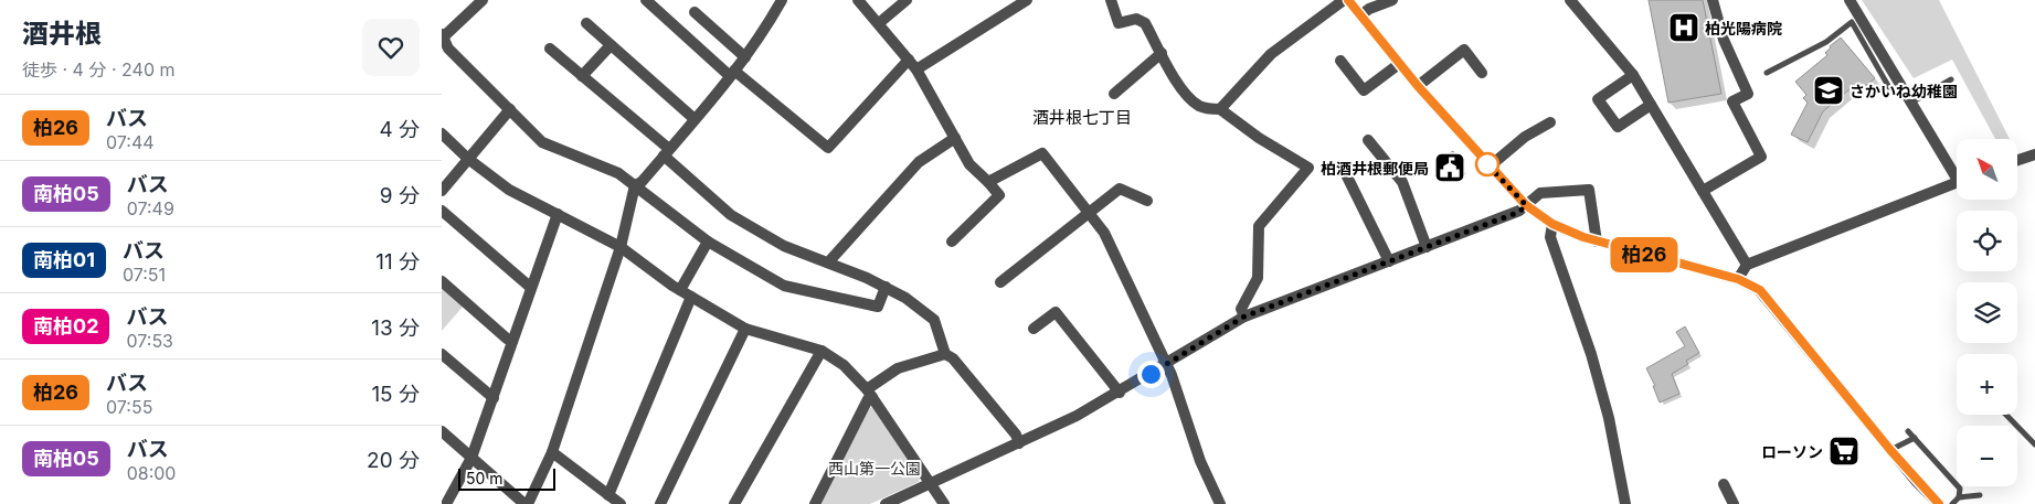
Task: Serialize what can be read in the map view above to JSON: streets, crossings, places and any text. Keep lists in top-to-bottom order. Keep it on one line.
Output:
{"districts":["酒井根七丁目"],"parks":["西山第一公園"],"places":{"hospital":["柏光陽病院"],"school or university":["さかいね幼稚園"],"public building":["柏酒井根郵便局"],"supermarket":["ローソン"]},"lines":["bus line 柏26"],"scale_bar":"50 m","north":"top left","page":{"heading":["酒井根","徒歩 · 4 分 · 240 m"],"on_map":"柏26","list":[{"mark":"柏26","name":"バス","note":"07:44","value":"4 分"},{"mark":"南柏05","name":"バス","note":"07:49","value":"9 分"},{"mark":"南柏01","name":"バス","note":"07:51","value":"11 分"},{"mark":"南柏02","name":"バス","note":"07:53","value":"13 分"},{"mark":"柏26","name":"バス","note":"07:55","value":"15 分"},{"mark":"南柏05","name":"バス","note":"08:00","value":"20 分"}],"map_buttons":["+","−"],"scale":"50 m"}}
